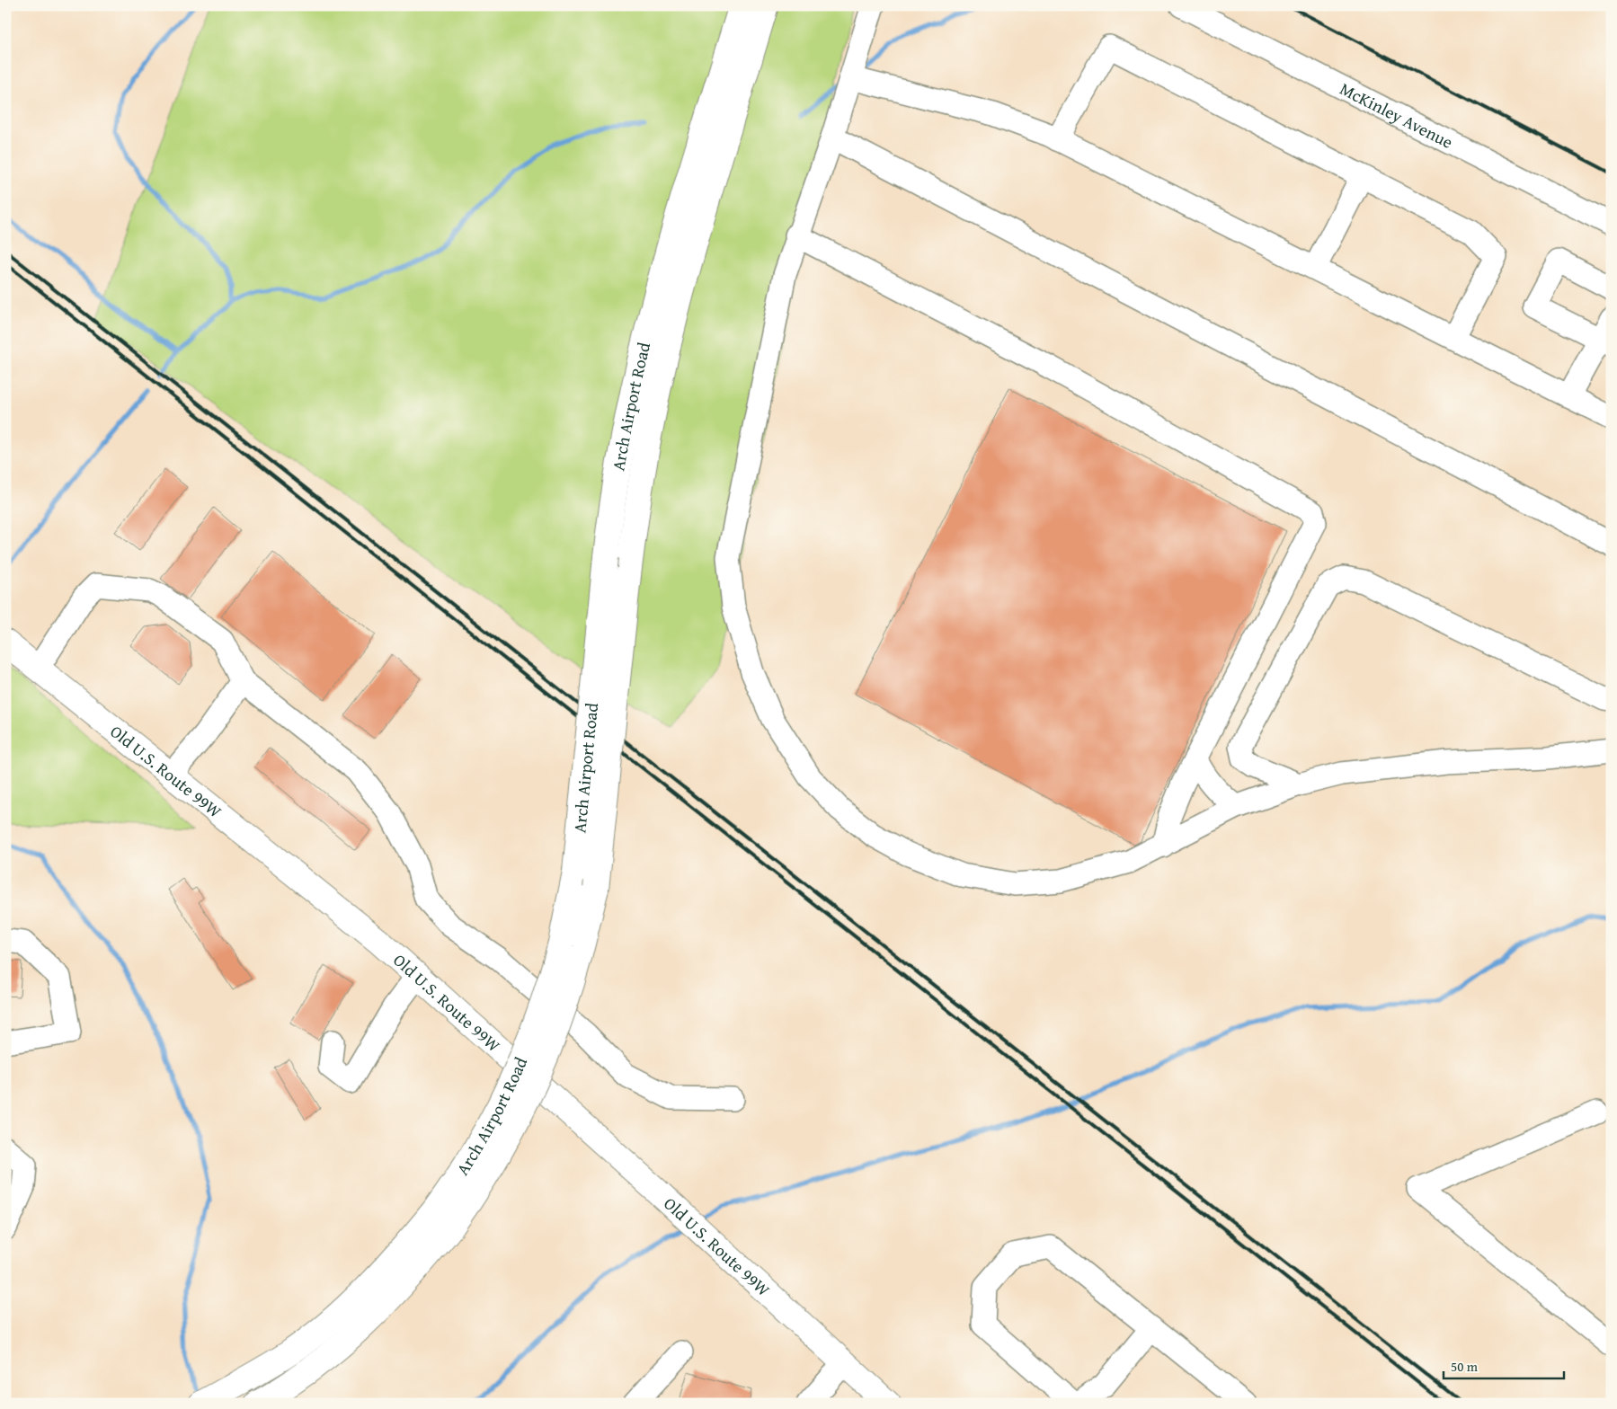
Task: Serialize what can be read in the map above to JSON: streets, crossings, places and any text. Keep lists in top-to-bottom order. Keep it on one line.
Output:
{"streets":{"main road":["Arch Airport Road","Old U.S. Route 99W"],"street":["McKinley Avenue"]},"scale_bar":"50 m"}
